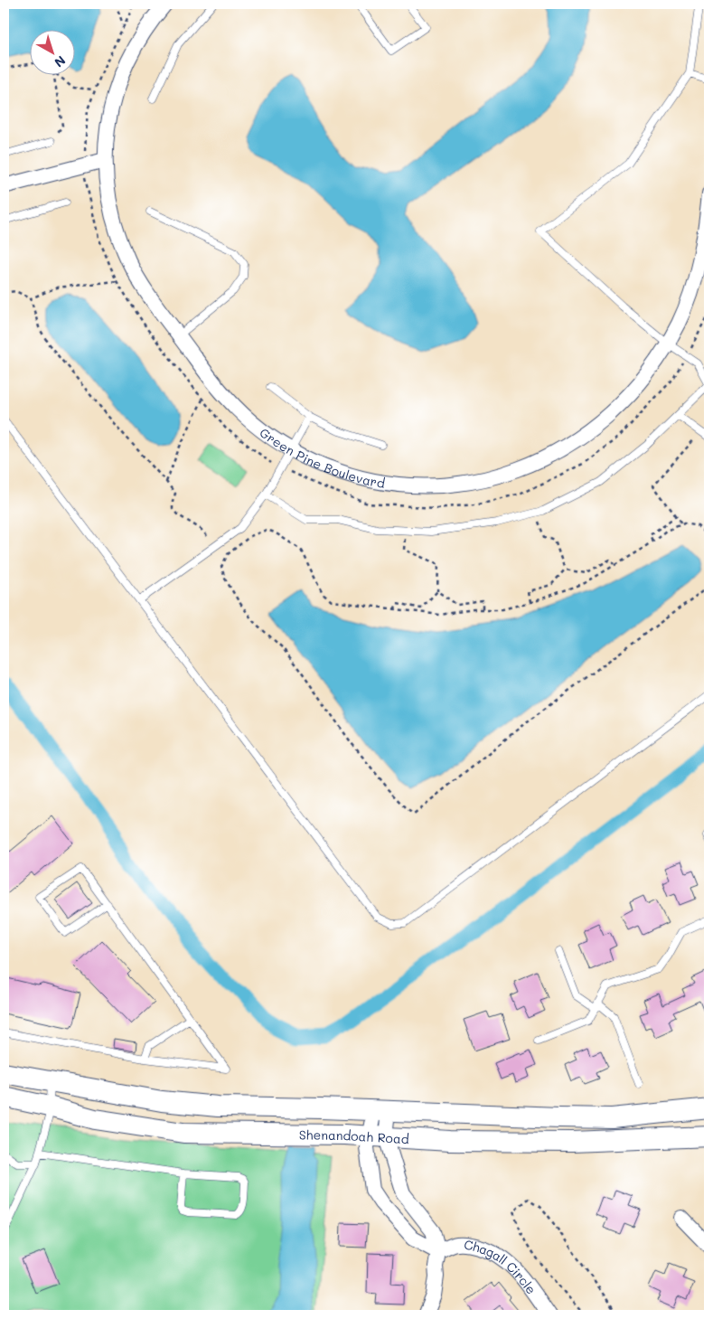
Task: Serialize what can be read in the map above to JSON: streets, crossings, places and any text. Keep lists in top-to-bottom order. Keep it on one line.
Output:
{"streets":{"street":["Green Pine Boulevard","Shenandoah Road","Chagall Circle"]},"crossings":[["Shenandoah Road","Chagall Circle"]],"north":"bottom right"}
